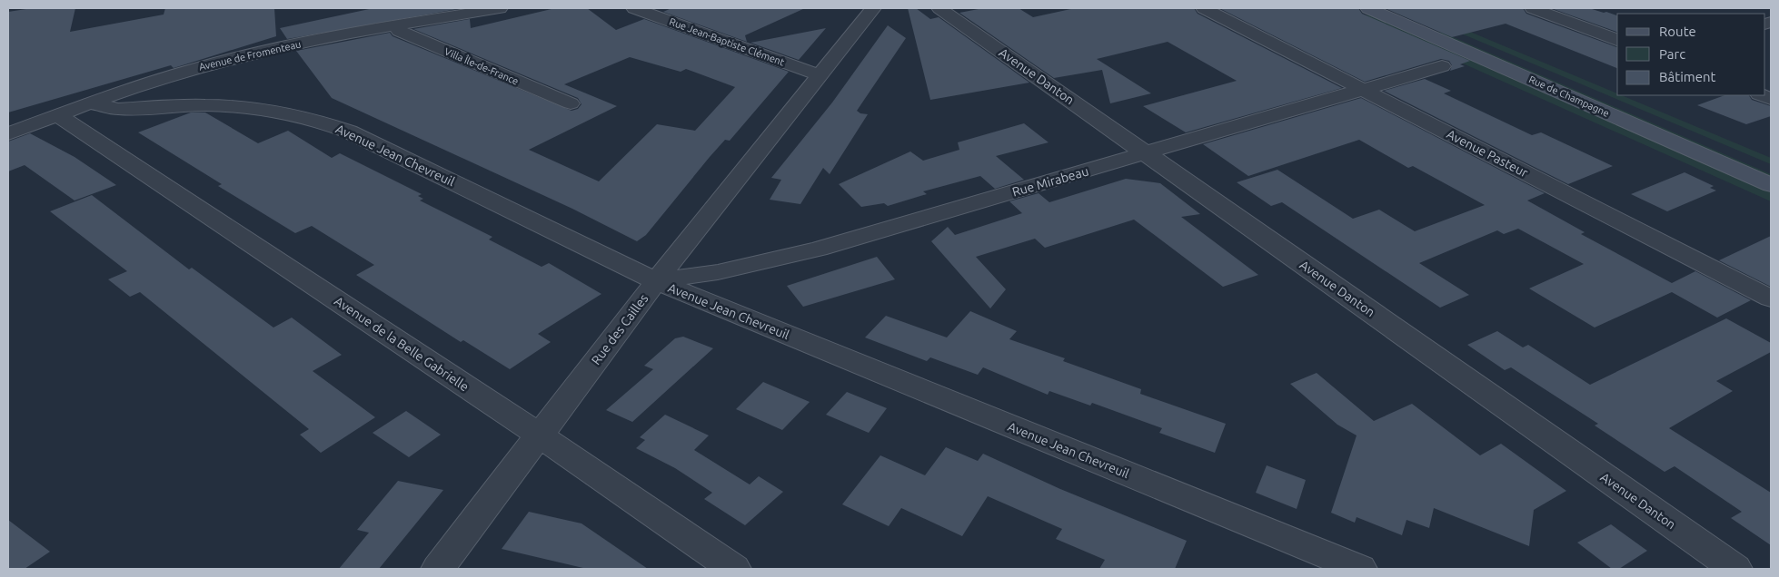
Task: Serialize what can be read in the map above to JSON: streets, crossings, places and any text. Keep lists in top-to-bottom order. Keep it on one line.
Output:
{"streets":{"street":["Rue Jean-Baptiste Clément","Avenue de Fromenteau","Villa Île-de-France","Avenue Danton","Rue de Champagne","Avenue Pasteur","Avenue Jean Chevreuil","Rue Mirabeau","Rue des Cailles","Avenue de la Belle Gabrielle"]},"crossings":[["Rue Jean-Baptiste Clément","Rue des Cailles"],["Avenue de Fromenteau","Villa Île-de-France"],["Avenue de Fromenteau","Avenue Jean Chevreuil"],["Avenue Danton","Rue Mirabeau"],["Avenue Pasteur","Rue Mirabeau"],["Avenue Jean Chevreuil","Rue Mirabeau"],["Avenue Jean Chevreuil","Rue des Cailles"],["Rue Mirabeau","Rue des Cailles"],["Rue des Cailles","Avenue de la Belle Gabrielle"]],"legend":["Route","Parc","Bâtiment"]}
